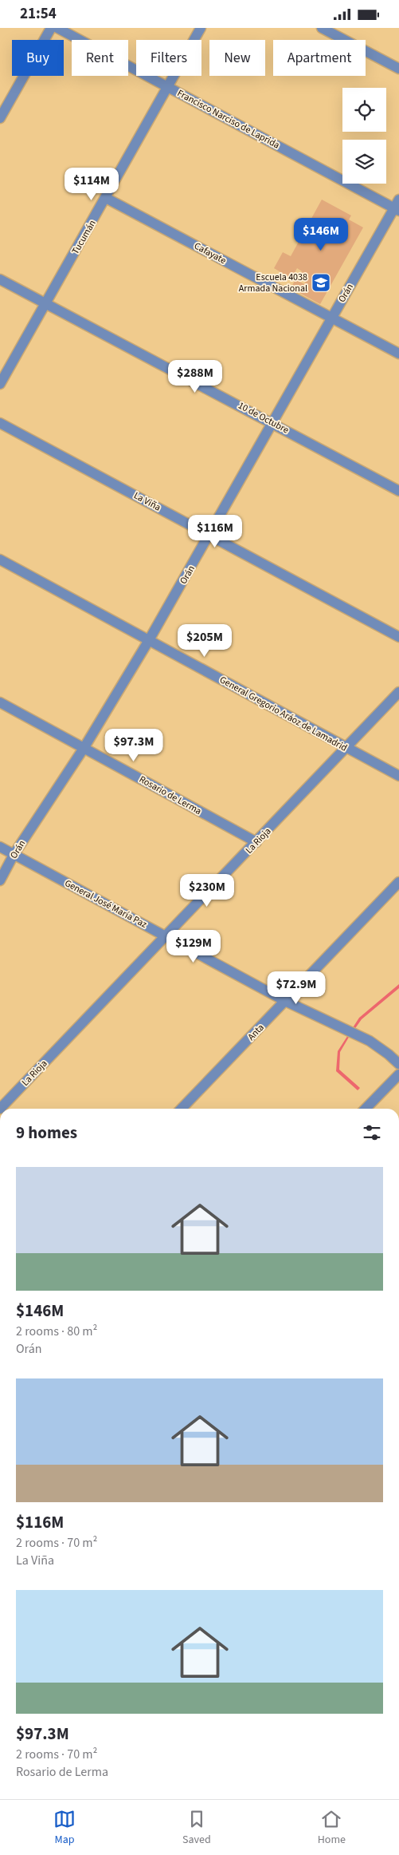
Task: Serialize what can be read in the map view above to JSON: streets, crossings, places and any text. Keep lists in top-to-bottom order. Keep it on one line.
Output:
{"streets":{"street":["Francisco Narciso de Laprida","Tucumán","Cafayate","Orán","10 de Octubre","La Viña","General Gregorio Aráoz de Lamadrid","Rosario de Lerma","La Rioja","General José María Paz","Anta"]},"crossings":[["Francisco Narciso de Laprida","Tucumán"],["Francisco Narciso de Laprida","Orán"],["Tucumán","Cafayate"],["Tucumán","10 de Octubre"],["Cafayate","Orán"],["Orán","10 de Octubre"],["Orán","La Viña"],["Orán","General Gregorio Aráoz de Lamadrid"],["Orán","Rosario de Lerma"],["Orán","General José María Paz"],["General Gregorio Aráoz de Lamadrid","La Rioja"],["Rosario de Lerma","La Rioja"],["La Rioja","General José María Paz"],["General José María Paz","Anta"]],"places":{"school or university":["Escuela 4038 Armada Nacional"]},"page":{"status":"21:54","chip":["Buy","Rent","Filters","New","Apartment"],"price":["$114M","$146M","$288M","$116M","$205M","$97.3M","$230M","$129M","$72.9M"],"heading":"9 homes","list":[{"name":"$146M","note":"2 rooms · 80 m² · Orán"},{"name":"$116M","note":"2 rooms · 70 m² · La Viña"},{"name":"$97.3M","note":"2 rooms · 70 m² · Rosario de Lerma"}],"tabs":["Map","Saved","Home"]}}
